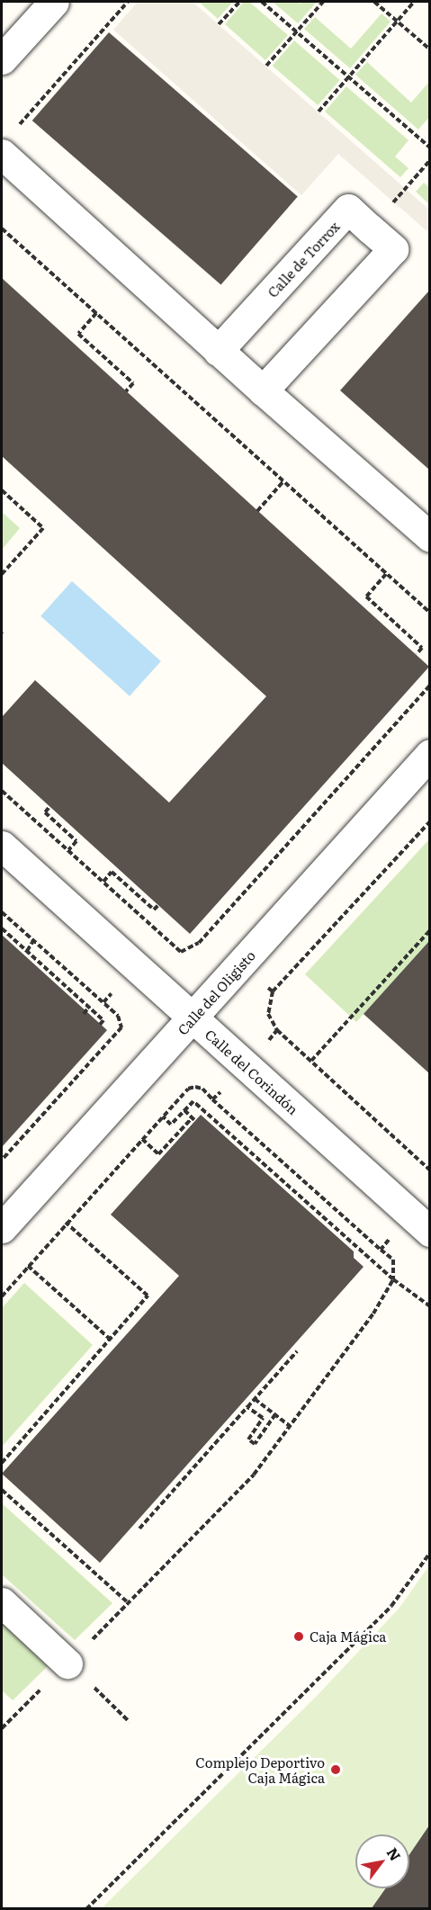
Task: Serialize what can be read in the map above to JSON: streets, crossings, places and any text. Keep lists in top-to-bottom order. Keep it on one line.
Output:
{"streets":{"street":["Calle de Torrox","Calle del Oligisto","Calle del Corindón"]},"crossings":[["Calle del Oligisto","Calle del Corindón"]],"places":["Caja Mágica","Complejo Deportivo Caja Mágica"],"north":"top right"}
